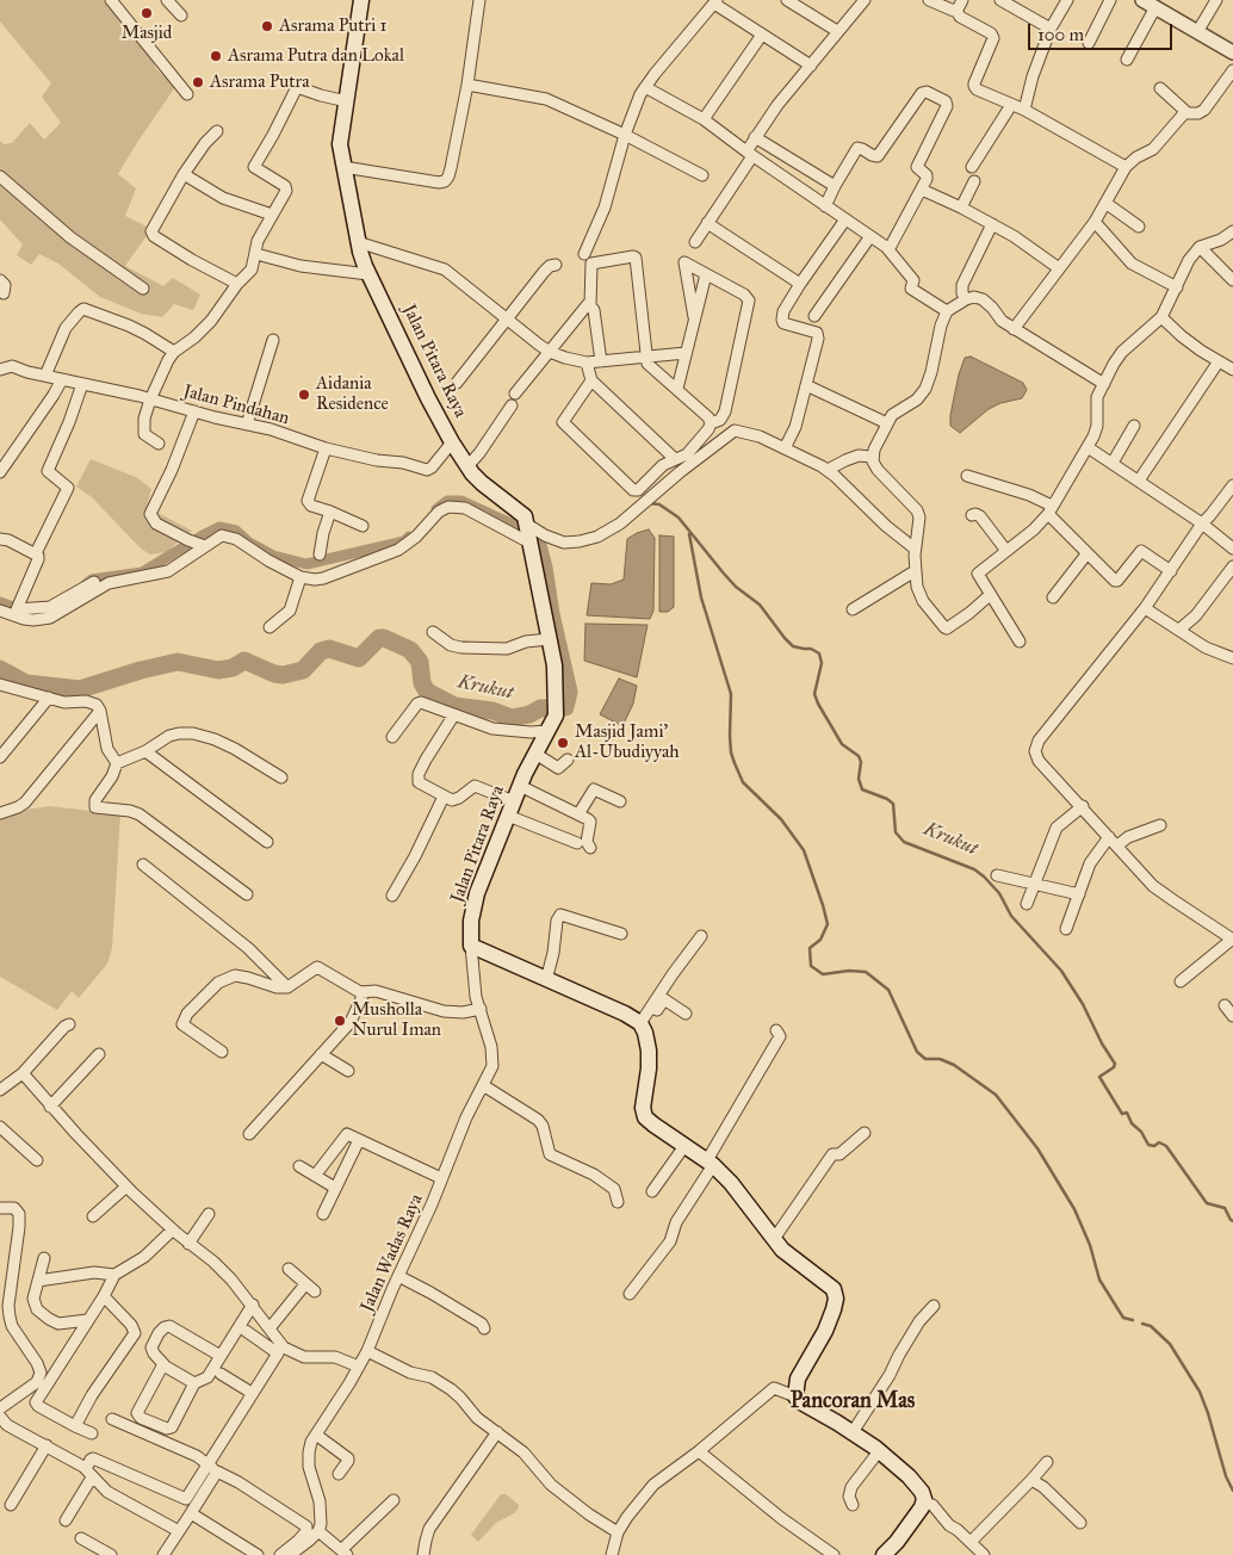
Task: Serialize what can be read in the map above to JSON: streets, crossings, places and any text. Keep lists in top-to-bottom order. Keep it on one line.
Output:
{"streets":{"main road":["Jalan Pitara Raya"],"street":["Jalan Pindahan","Jalan Wadas Raya"]},"crossings":[["Jalan Pitara Raya","Jalan Pindahan"],["Jalan Pitara Raya","Jalan Wadas Raya"]],"districts":["Pancoran Mas"],"water":["Krukut"],"places":["Masjid","Asrama Putri 1","Asrama Putra dan Lokal","Asrama Putra","Aidania Residence","Masjid Jami' Al-Ubudiyyah","Musholla Nurul Iman"],"scale_bar":"100 m"}
